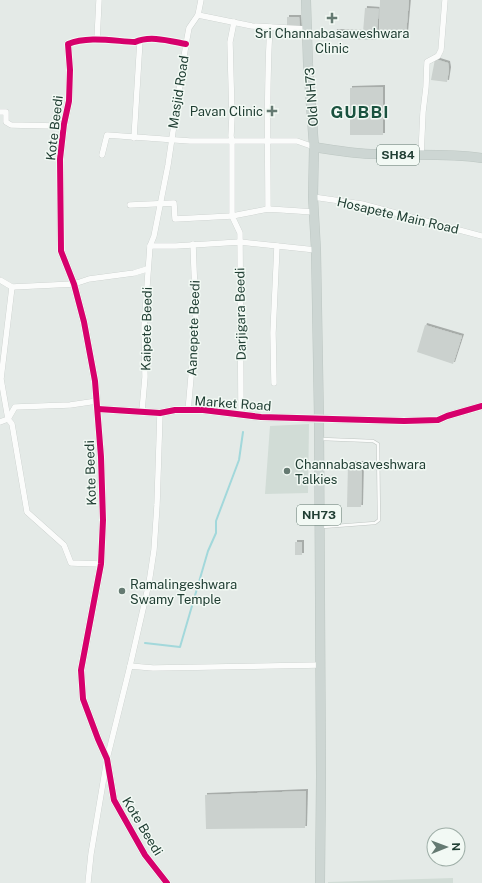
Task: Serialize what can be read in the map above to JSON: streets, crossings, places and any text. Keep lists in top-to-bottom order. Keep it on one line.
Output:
{"streets":{"main road":["Old NH73","SH84","NH73"],"street":["Masjid Road","Kote Beedi","Hosapete Main Road","Darjigara Beedi","Aanepete Beedi","Kaipete Beedi","Market Road"]},"crossings":[["Masjid Road","Kaipete Beedi"],["Old NH73","SH84"],["Old NH73","NH73"],["Kote Beedi","Market Road"],["SH84","NH73"],["Hosapete Main Road","NH73"],["Darjigara Beedi","Market Road"],["Aanepete Beedi","Market Road"],["Kaipete Beedi","Market Road"],["Market Road","NH73"]],"districts":["GUBBI"],"places":{"health":["Sri Channabasaweshwara Clinic","Pavan Clinic"],"other":["Channabasaveshwara Talkies","Ramalingeshwara Swamy Temple"]},"north":"right"}
